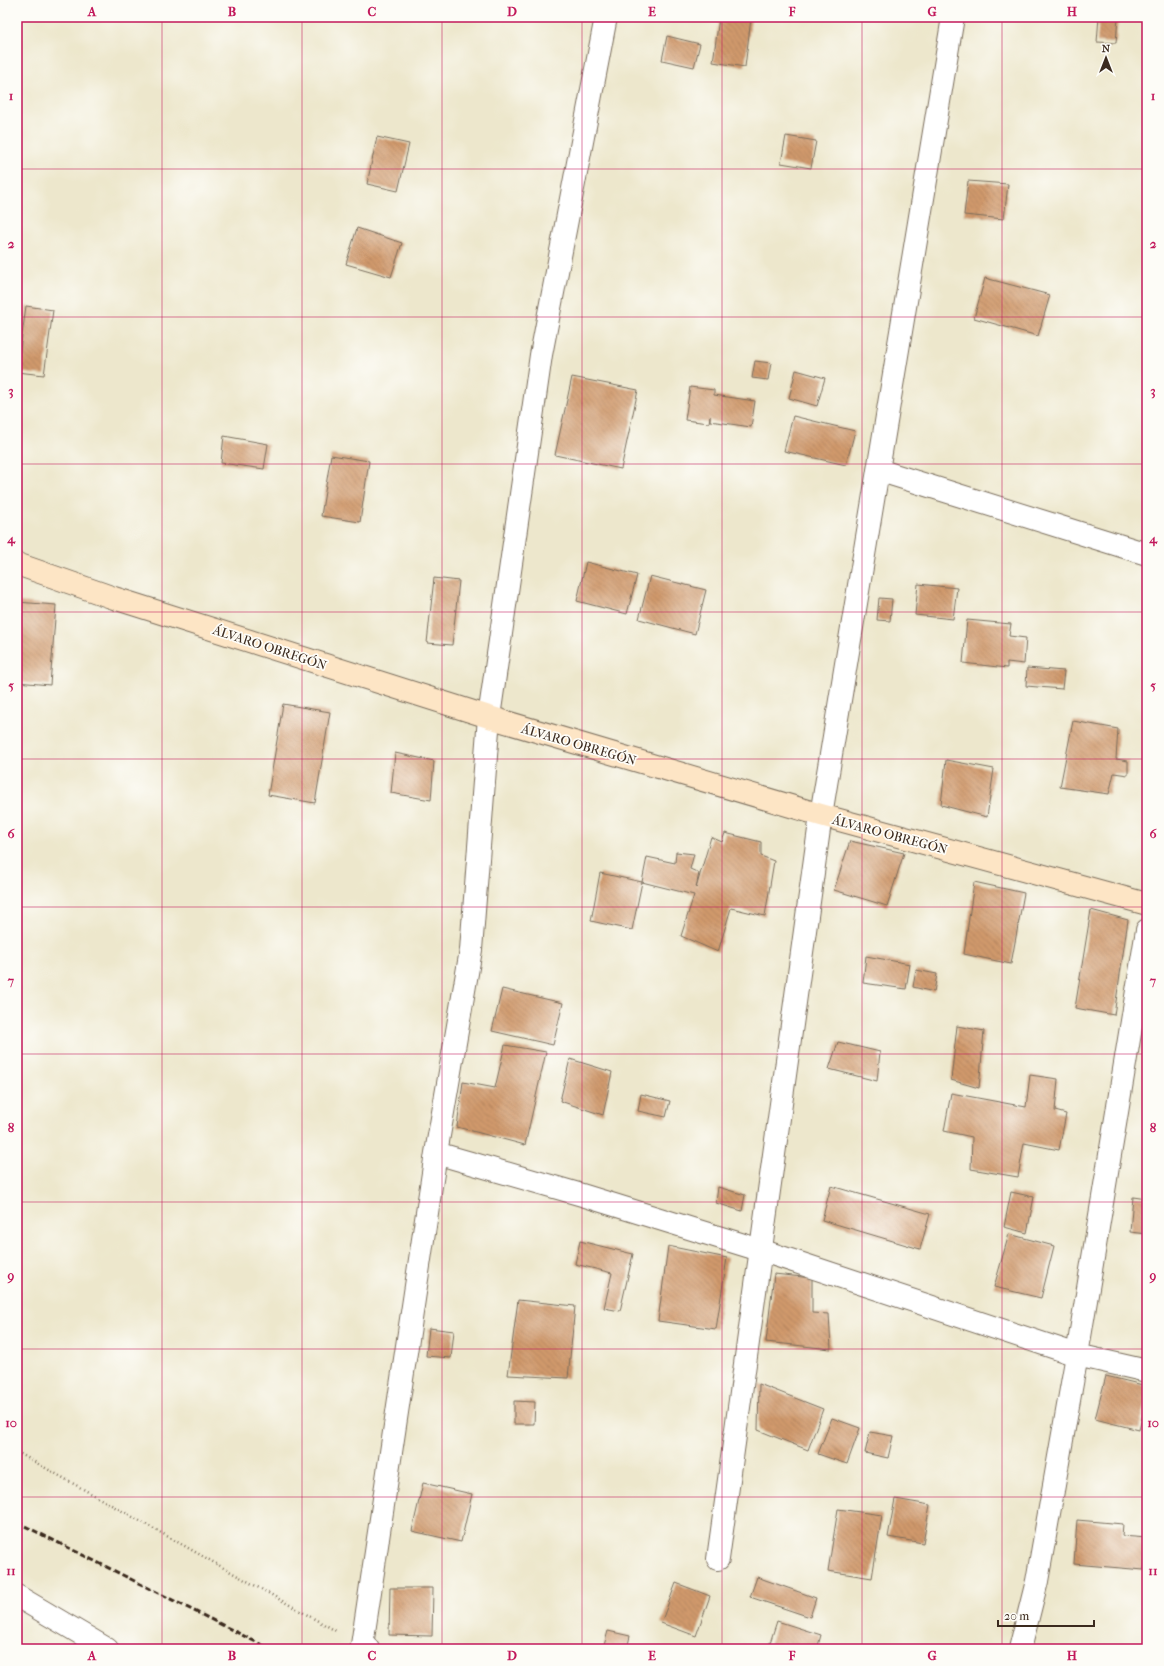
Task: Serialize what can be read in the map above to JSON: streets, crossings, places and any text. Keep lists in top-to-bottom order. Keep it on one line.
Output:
{"streets":{"street":["ÁLVARO OBREGÓN"]},"scale_bar":"20 m","north":"top","grid":{"columns":["A","B","C","D","E","F","G","H"],"rows":["1","2","3","4","5","6","7","8","9","10","11"]}}
